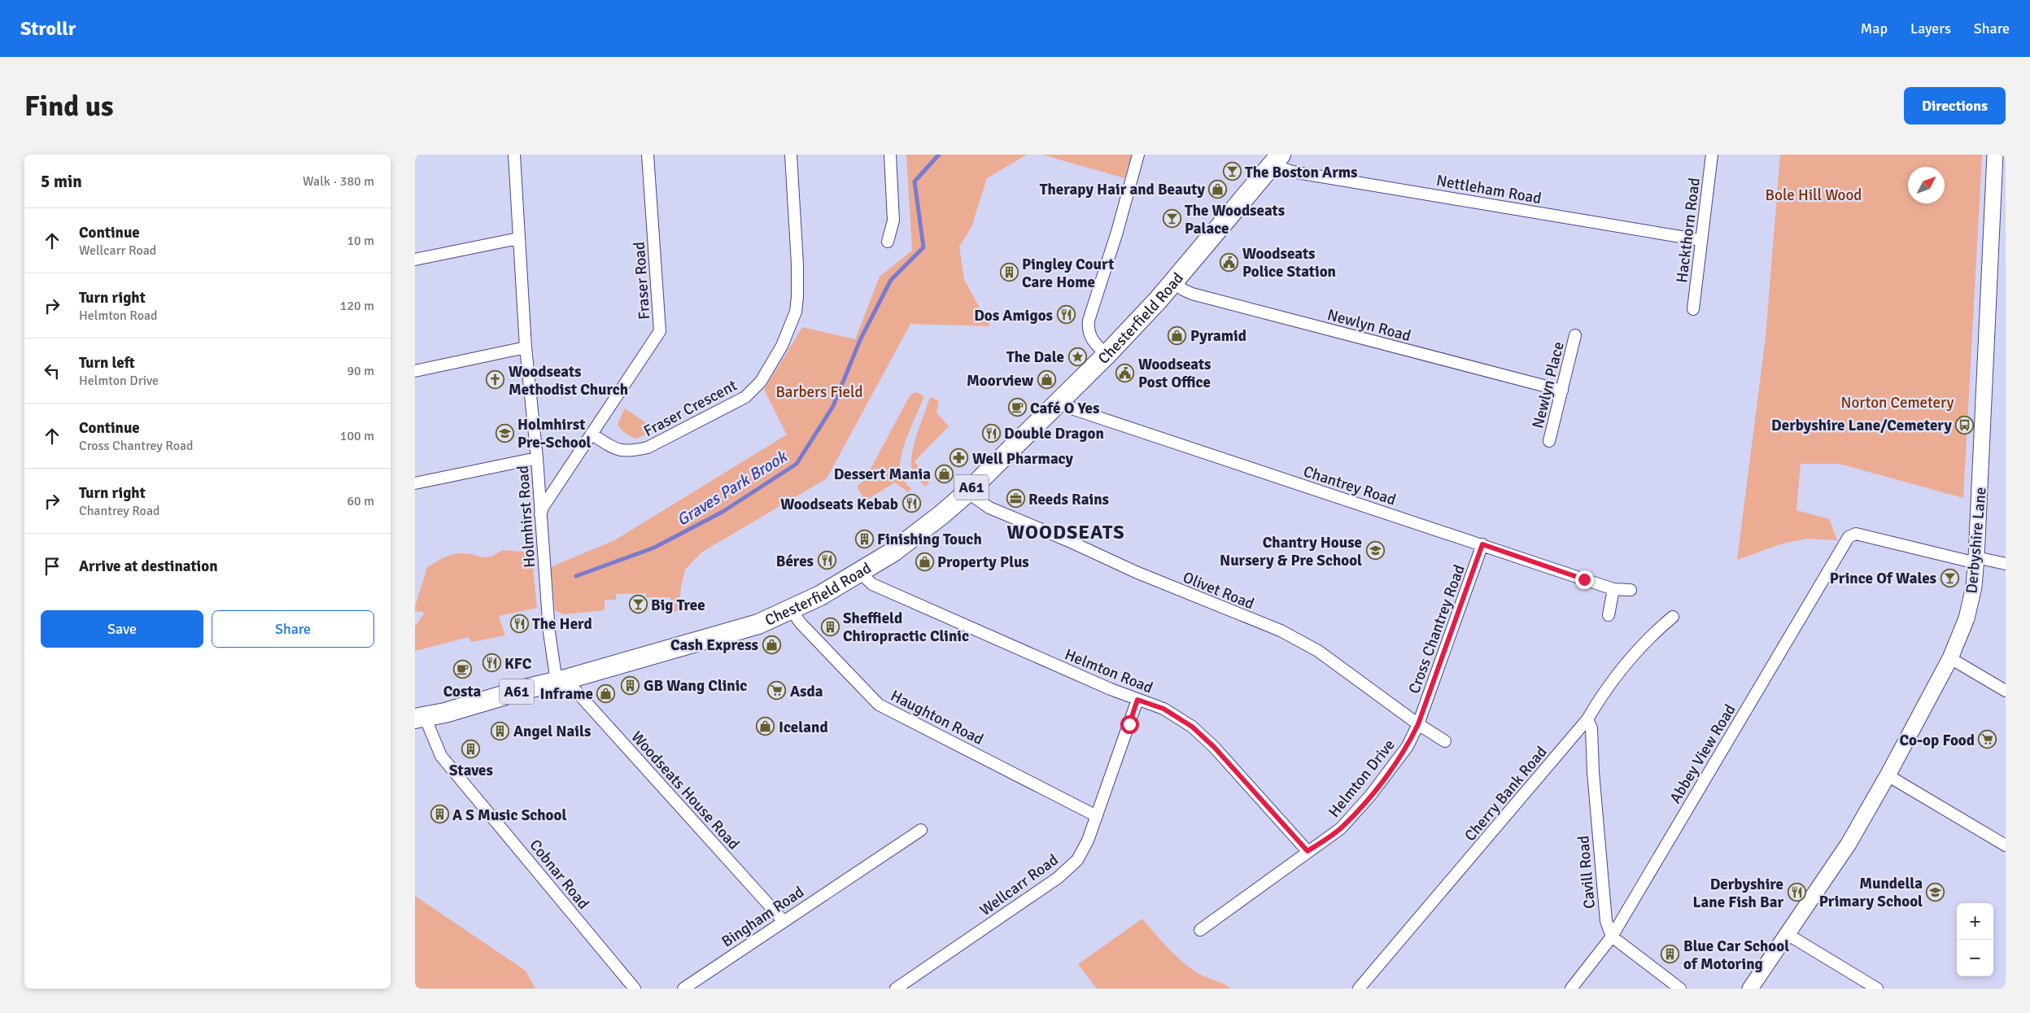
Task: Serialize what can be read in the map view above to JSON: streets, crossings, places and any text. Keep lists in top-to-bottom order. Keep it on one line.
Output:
{"streets":{"highway":["Chesterfield Road","A61"],"street":["Nettleham Road","Hackthorn Road","Fraser Road","Newlyn Road","Newlyn Place","Fraser Crescent","Chantrey Road","Holmhirst Road","Derbyshire Lane","Olivet Road","Cross Chantrey Road","Helmton Road","Haughton Road","Abbey View Road","Helmton Drive","Woodseats House Road","Cherry Bank Road","Cavill Road","Cobnar Road","Wellcarr Road","Bingham Road"]},"crossings":[["Nettleham Road","Hackthorn Road"],["Nettleham Road","Chesterfield Road"],["Fraser Road","Fraser Crescent"],["Fraser Road","Holmhirst Road"],["Chesterfield Road","Newlyn Road"],["Chesterfield Road","Chantrey Road"],["Chesterfield Road","Holmhirst Road"],["Chesterfield Road","Olivet Road"],["Chesterfield Road","Helmton Road"],["Chesterfield Road","Haughton Road"],["Chesterfield Road","Woodseats House Road"],["Chesterfield Road","Cobnar Road"],["Newlyn Road","Newlyn Place"],["Chantrey Road","Cross Chantrey Road"],["Holmhirst Road","Woodseats House Road"],["Derbyshire Lane","Abbey View Road"],["Olivet Road","Cross Chantrey Road"],["Olivet Road","Helmton Drive"],["Cross Chantrey Road","Helmton Drive"],["Helmton Road","Helmton Drive"],["Helmton Road","Wellcarr Road"],["Haughton Road","Wellcarr Road"],["Abbey View Road","Cavill Road"],["Woodseats House Road","Bingham Road"],["Cherry Bank Road","Cavill Road"]],"districts":["WOODSEATS"],"water":["Graves Park Brook"],"parks":["Bole Hill Wood","Barbers Field","Norton Cemetery"],"places":{"bar":["The Boston Arms","The Woodseats Palace","Prince Of Wales","Big Tree"],"shop":["Therapy Hair and Beauty","Pyramid","Moorview","Dessert Mania","Property Plus","Cash Express","Inframe","Iceland"],"public building":["Woodseats Police Station","Woodseats Post Office"],"building":["Pingley Court Care Home","Finishing Touch","Sheffield Chiropractic Clinic","GB Wang Clinic","Angel Nails","Staves","A S Music School","Blue Car School of Motoring"],"restaurant":["Dos Amigos","Double Dragon","Woodseats Kebab","Béres","The Herd","KFC","Derbyshire Lane Fish Bar"],"place":["The Dale"],"church":["Woodseats Methodist Church"],"cafe":["Café O Yes","Costa"],"bus stop":["Derbyshire Lane/Cemetery"],"school or university":["Holmhirst Pre-School","Chantry House Nursery & Pre School","Mundella Primary School"],"pharmacy":["Well Pharmacy"],"office":["Reeds Rains"],"supermarket":["Asda","Co-op Food"]},"north":"top right","page":{"header":"Strollr","nav":["Map","Layers","Share"],"buttons":["Directions",["Save","Share"]],"title":"Find us","heading":["5 min","Walk · 380 m"],"list":[["Continue","Wellcarr Road","10 m"],["Turn right","Helmton Road","120 m"],["Turn left","Helmton Drive","90 m"],["Continue","Cross Chantrey Road","100 m"],["Turn right","Chantrey Road","60 m"],"Arrive at destination"],"map_buttons":["+","−"]}}
